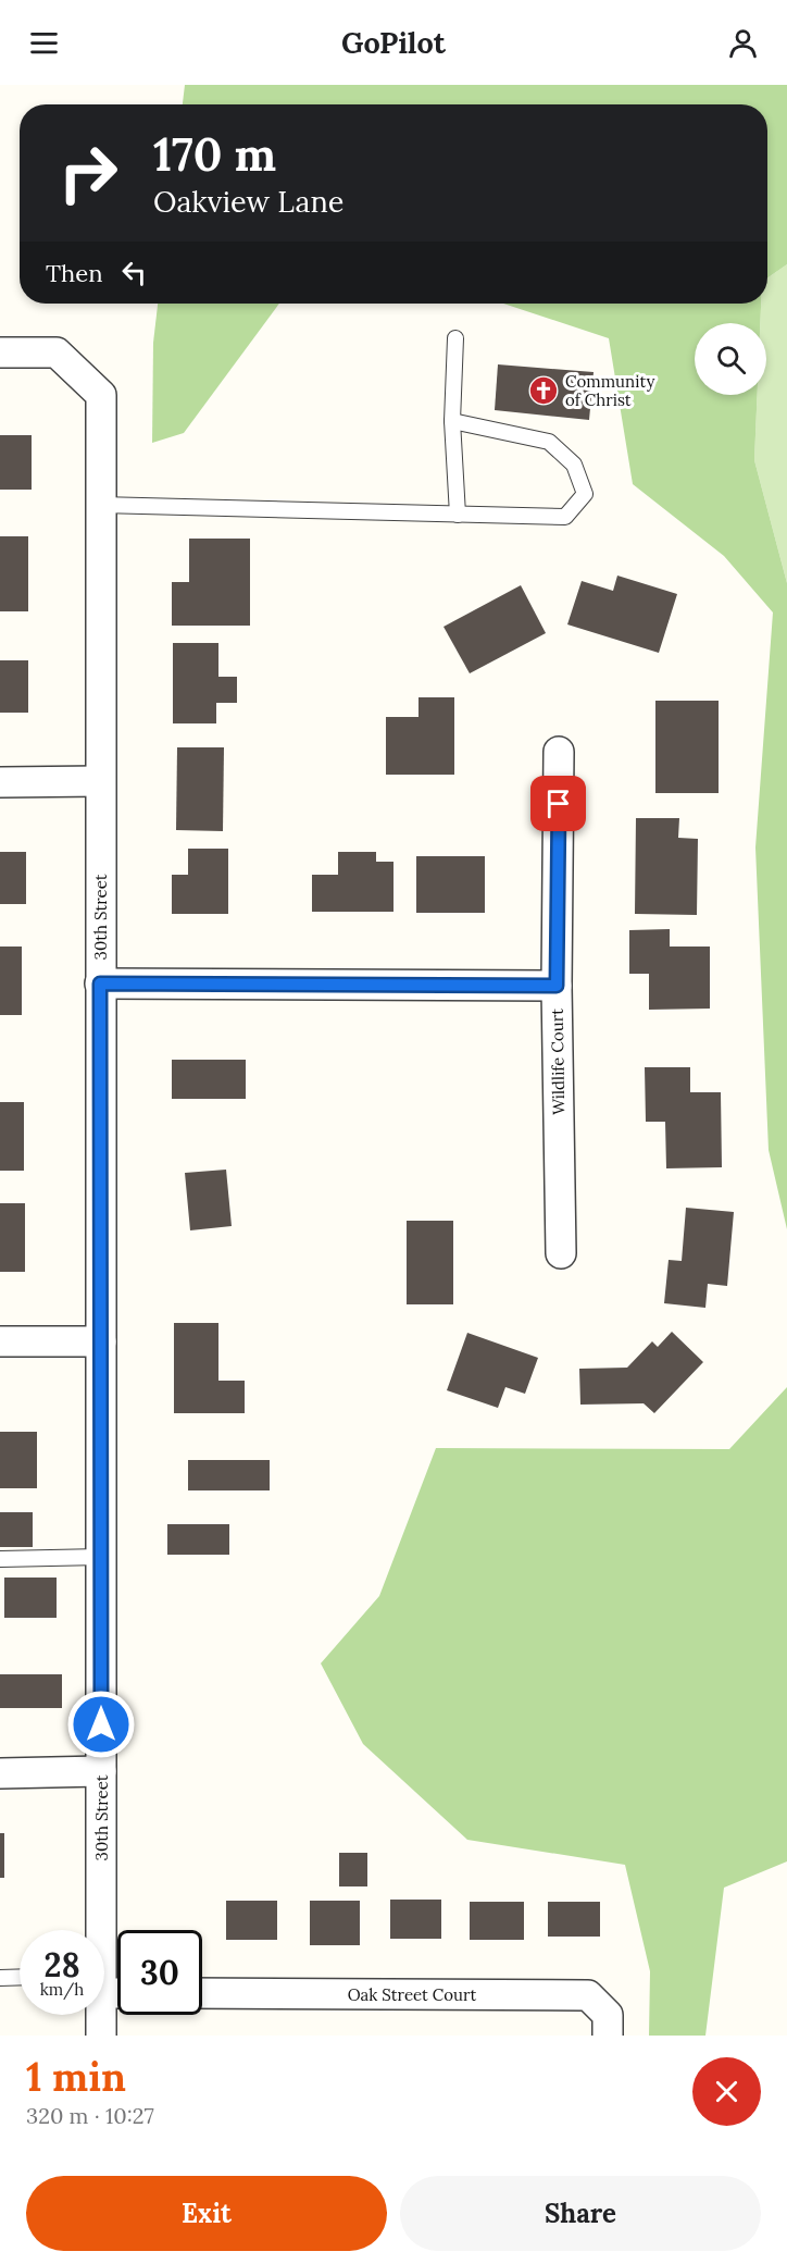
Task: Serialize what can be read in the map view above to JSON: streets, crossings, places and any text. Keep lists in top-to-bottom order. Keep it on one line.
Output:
{"streets":{"street":["30th Street","Wildlife Court","Oak Street Court"]},"places":{"church":["Community of Christ"]},"page":{"header":"GoPilot","turn":["170 m","Oakview Lane"],"then":"Then","speed":"28 km/h","limit":"30","heading":["1 min","320 m · 10:27"],"buttons":["Exit","Share"]}}
